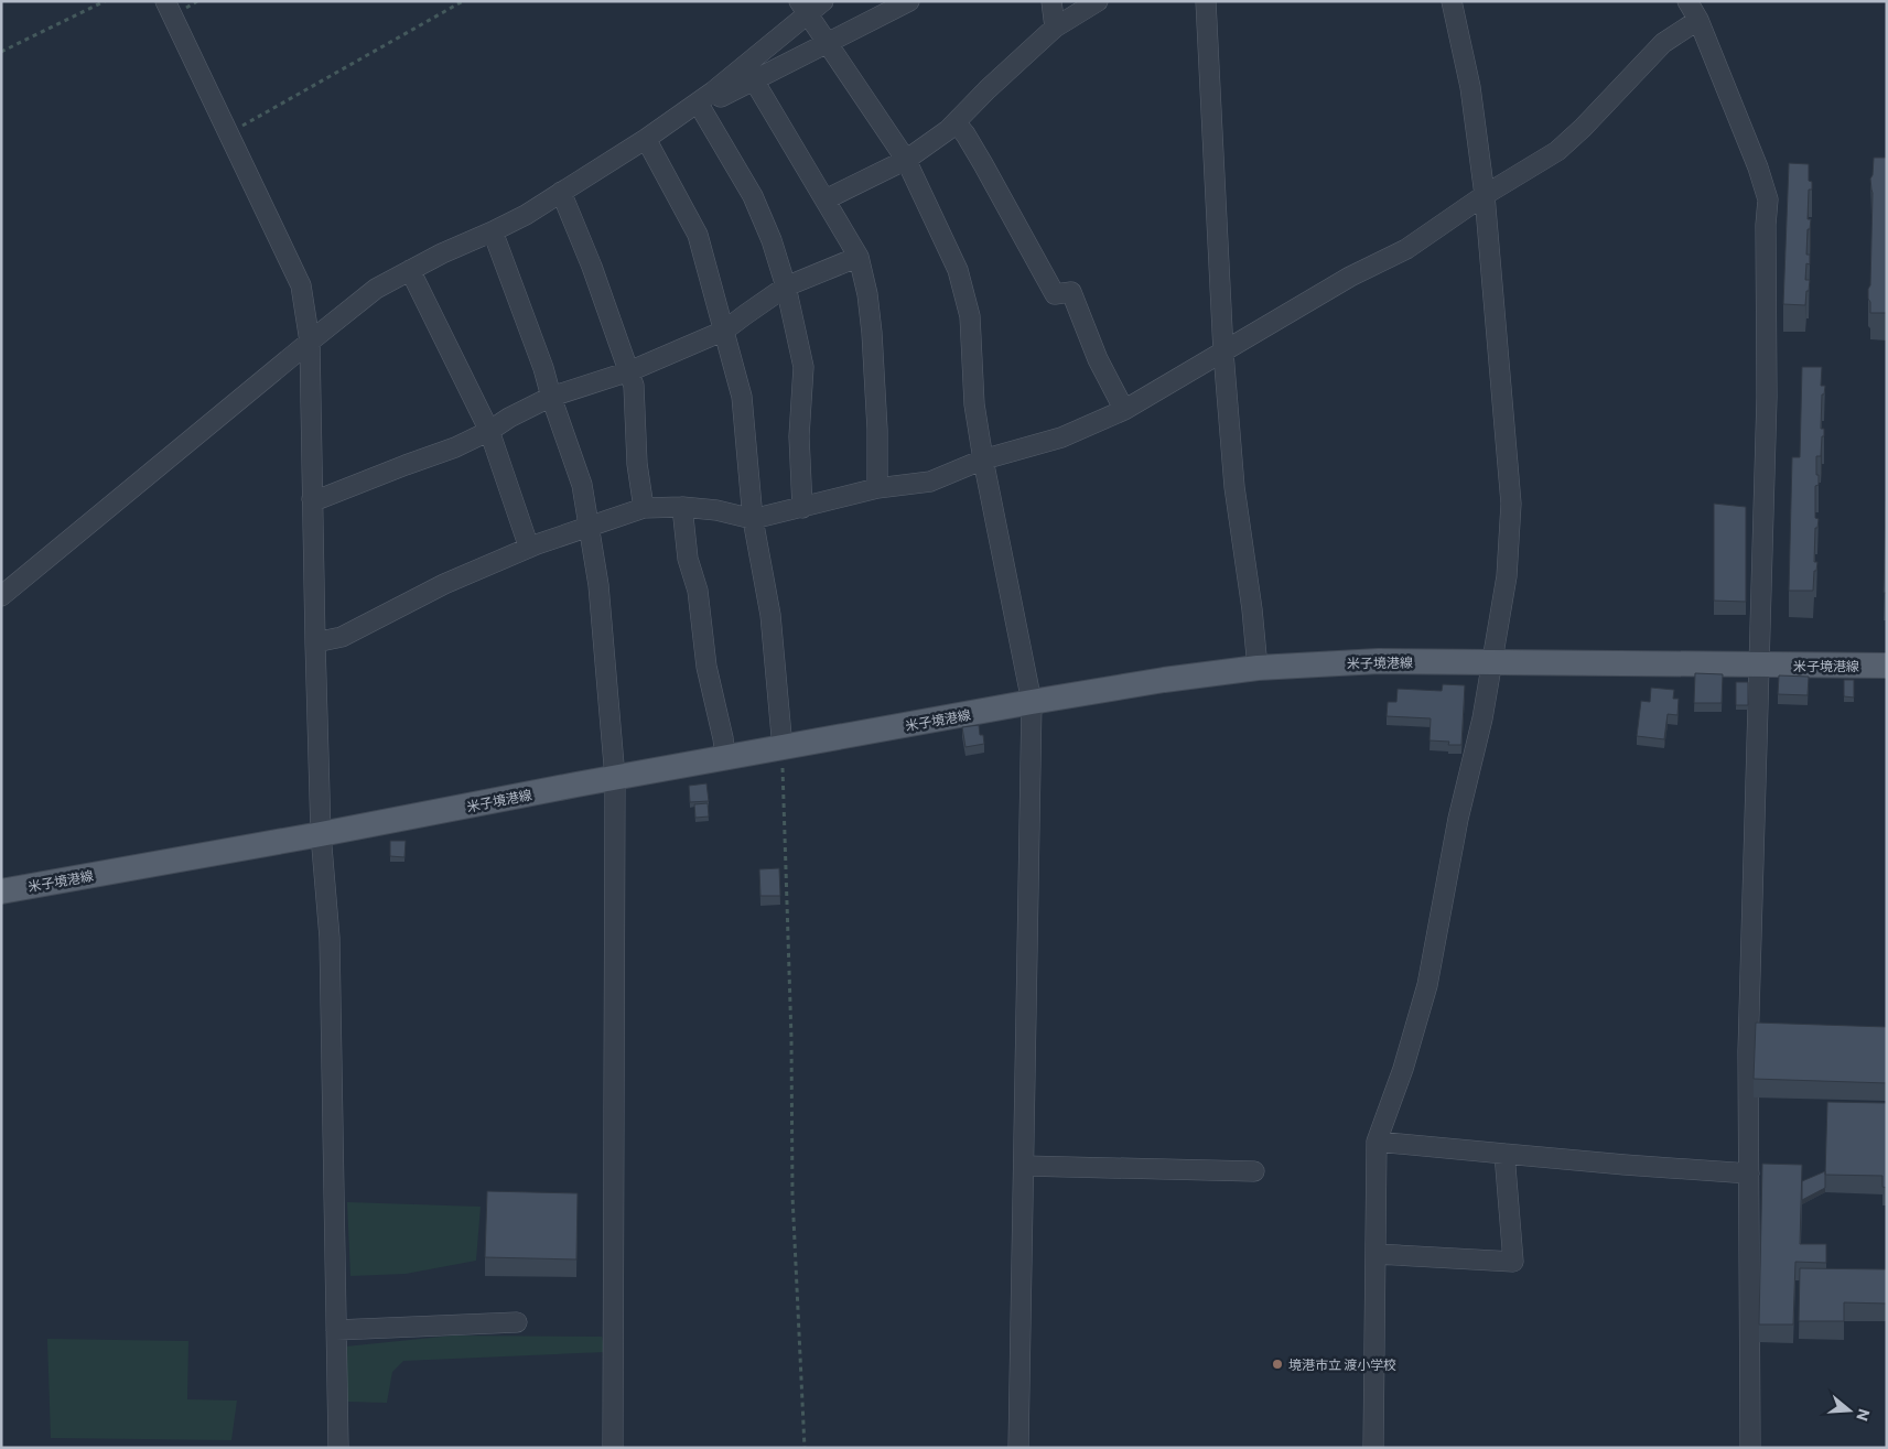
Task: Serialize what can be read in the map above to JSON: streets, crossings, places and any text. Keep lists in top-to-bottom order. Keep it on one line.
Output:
{"streets":{"main road":["米子境港線"]},"places":["境港市立 渡小学校"],"north":"right"}
